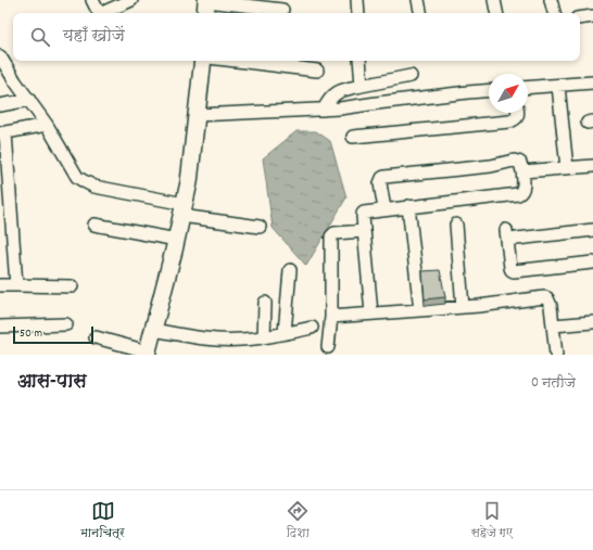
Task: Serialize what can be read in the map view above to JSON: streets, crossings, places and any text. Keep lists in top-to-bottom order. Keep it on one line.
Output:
{"scale_bar":"50 m","north":"top right","page":{"search":"यहाँ खोजें","scale":"50 m","heading":["आस-पास","0 नतीजे"],"nav":["मानचित्र","दिशा","सहेजे गए"]}}
